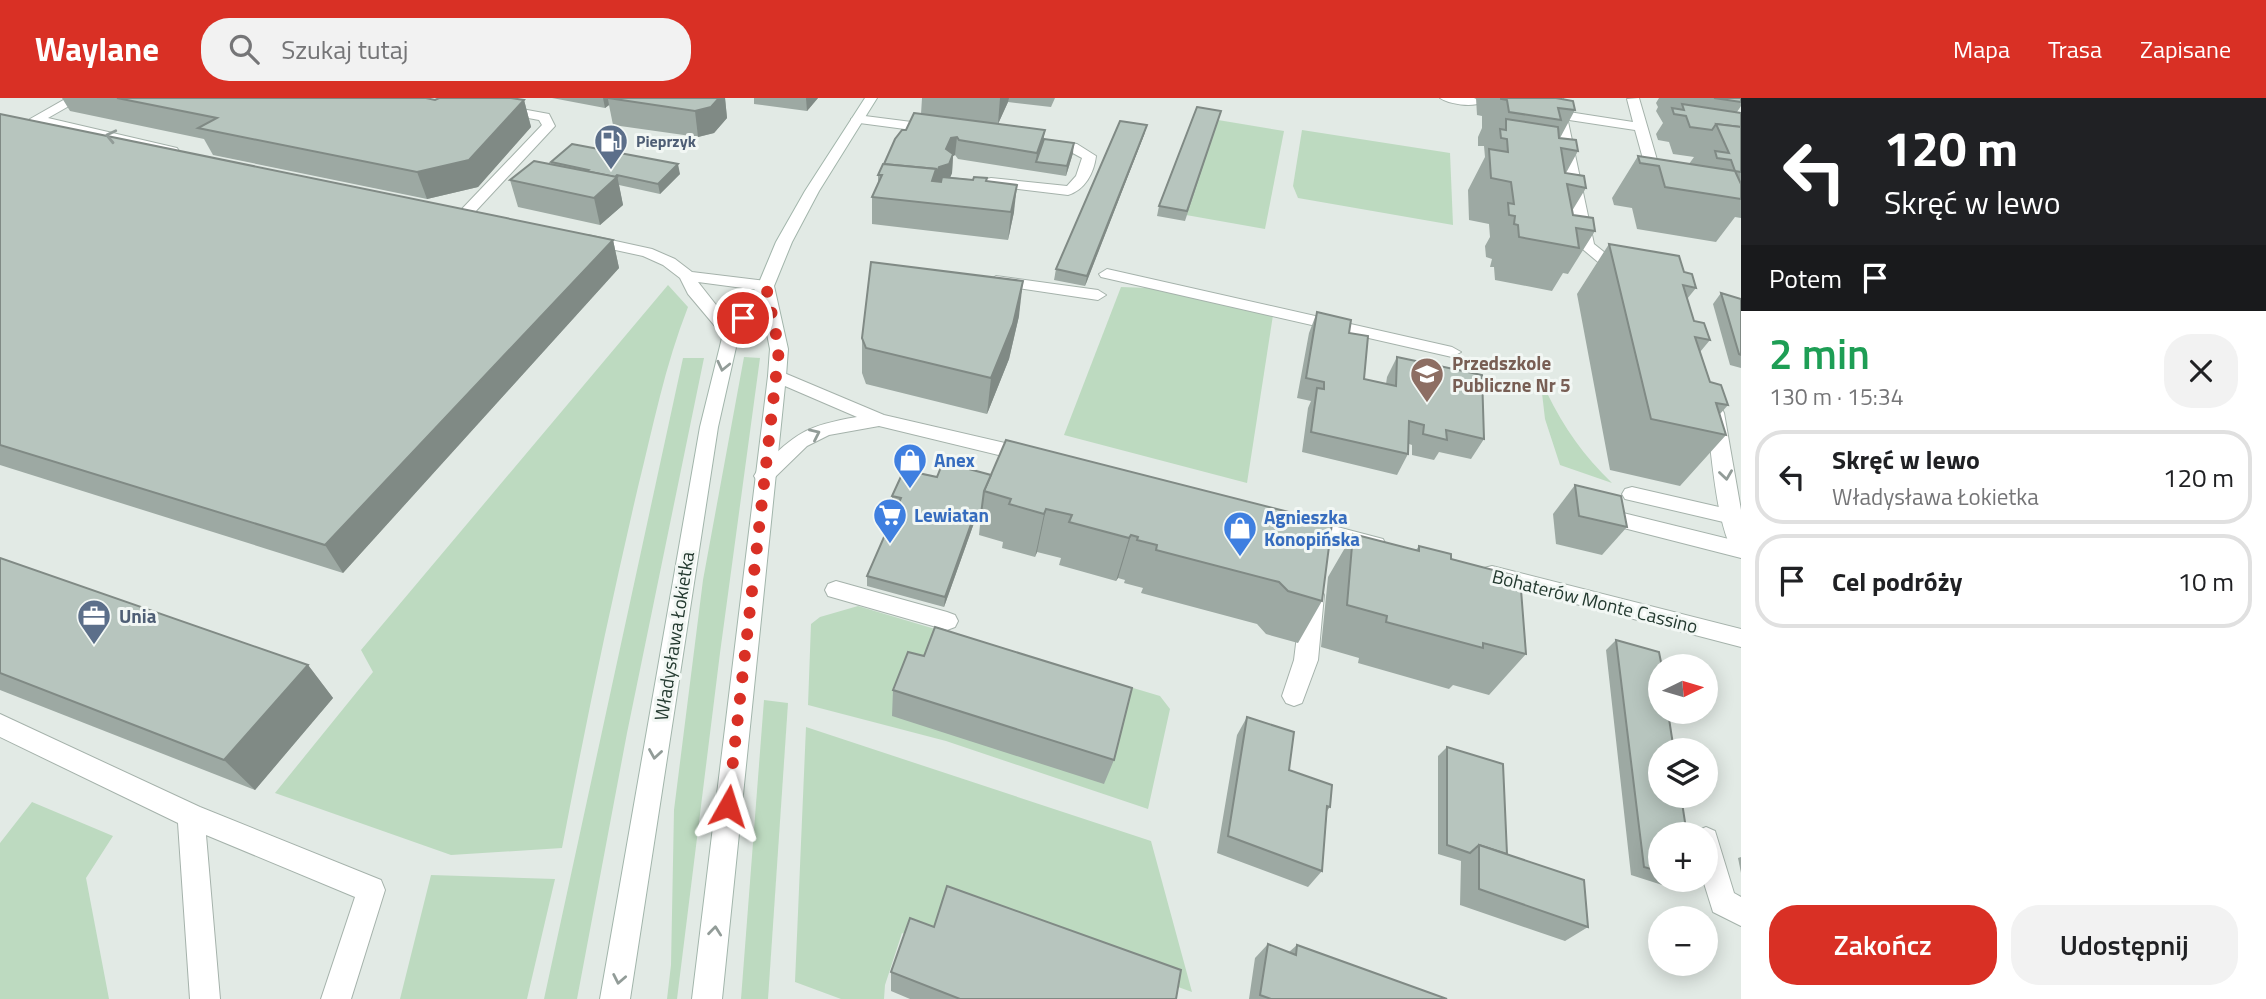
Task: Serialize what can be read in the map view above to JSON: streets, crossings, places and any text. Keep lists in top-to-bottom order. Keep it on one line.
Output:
{"streets":{"main road":["Bohaterów Monte Cassino","Władysława Łokietka"]},"places":{"fuel station":["Pieprzyk"],"school or university":["Przedszkole Publiczne Nr 5"],"shop":["Anex","Agnieszka Konopińska"],"supermarket":["Lewiatan"],"office":["Unia"]},"north":"right","page":{"header":"Waylane","search":"Szukaj tutaj","nav":["Mapa","Trasa","Zapisane"],"turn":["120 m","Skręć w lewo"],"then":"Potem","heading":["2 min","130 m · 15:34"],"list":[{"name":"Skręć w lewo","note":"Władysława Łokietka","value":"120 m"},{"name":"Cel podróży","value":"10 m"}],"map_buttons":["+","−"],"buttons":["Zakończ","Udostępnij"]}}
